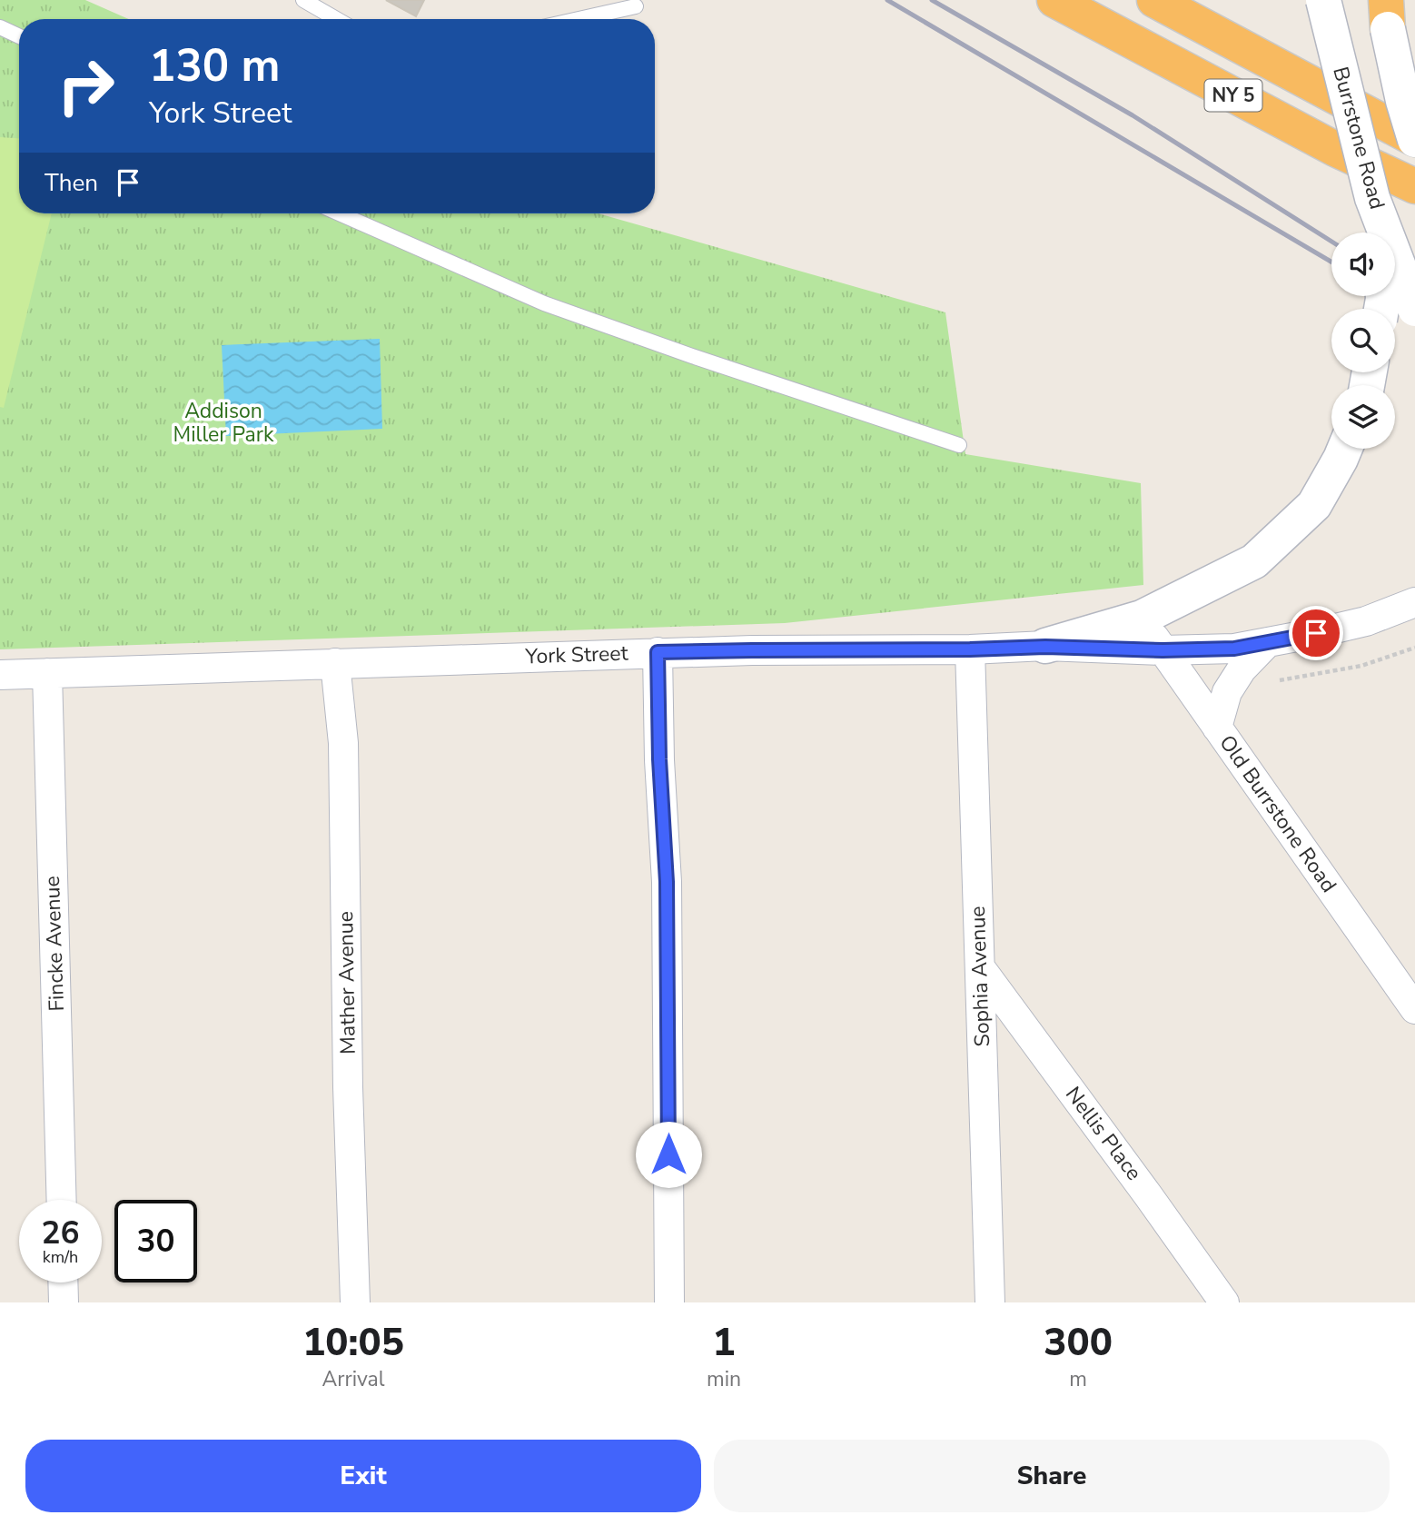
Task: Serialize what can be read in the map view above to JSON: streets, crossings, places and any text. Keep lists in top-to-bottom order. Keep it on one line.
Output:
{"streets":{"highway":["NY 5"],"street":["Burrstone Road","York Street","Old Burrstone Road","Fincke Avenue","Sophia Avenue","Mather Avenue","Nellis Place"]},"crossings":[["York Street","Old Burrstone Road"],["York Street","Fincke Avenue"],["York Street","Sophia Avenue"],["York Street","Mather Avenue"],["Sophia Avenue","Nellis Place"]],"parks":["Addison Miller Park"],"page":{"turn":["130 m","York Street"],"then":"Then","speed":"26 km/h","limit":"30","eta":["10:05","Arrival","1","min","300","m"],"buttons":["Exit","Share"]}}
